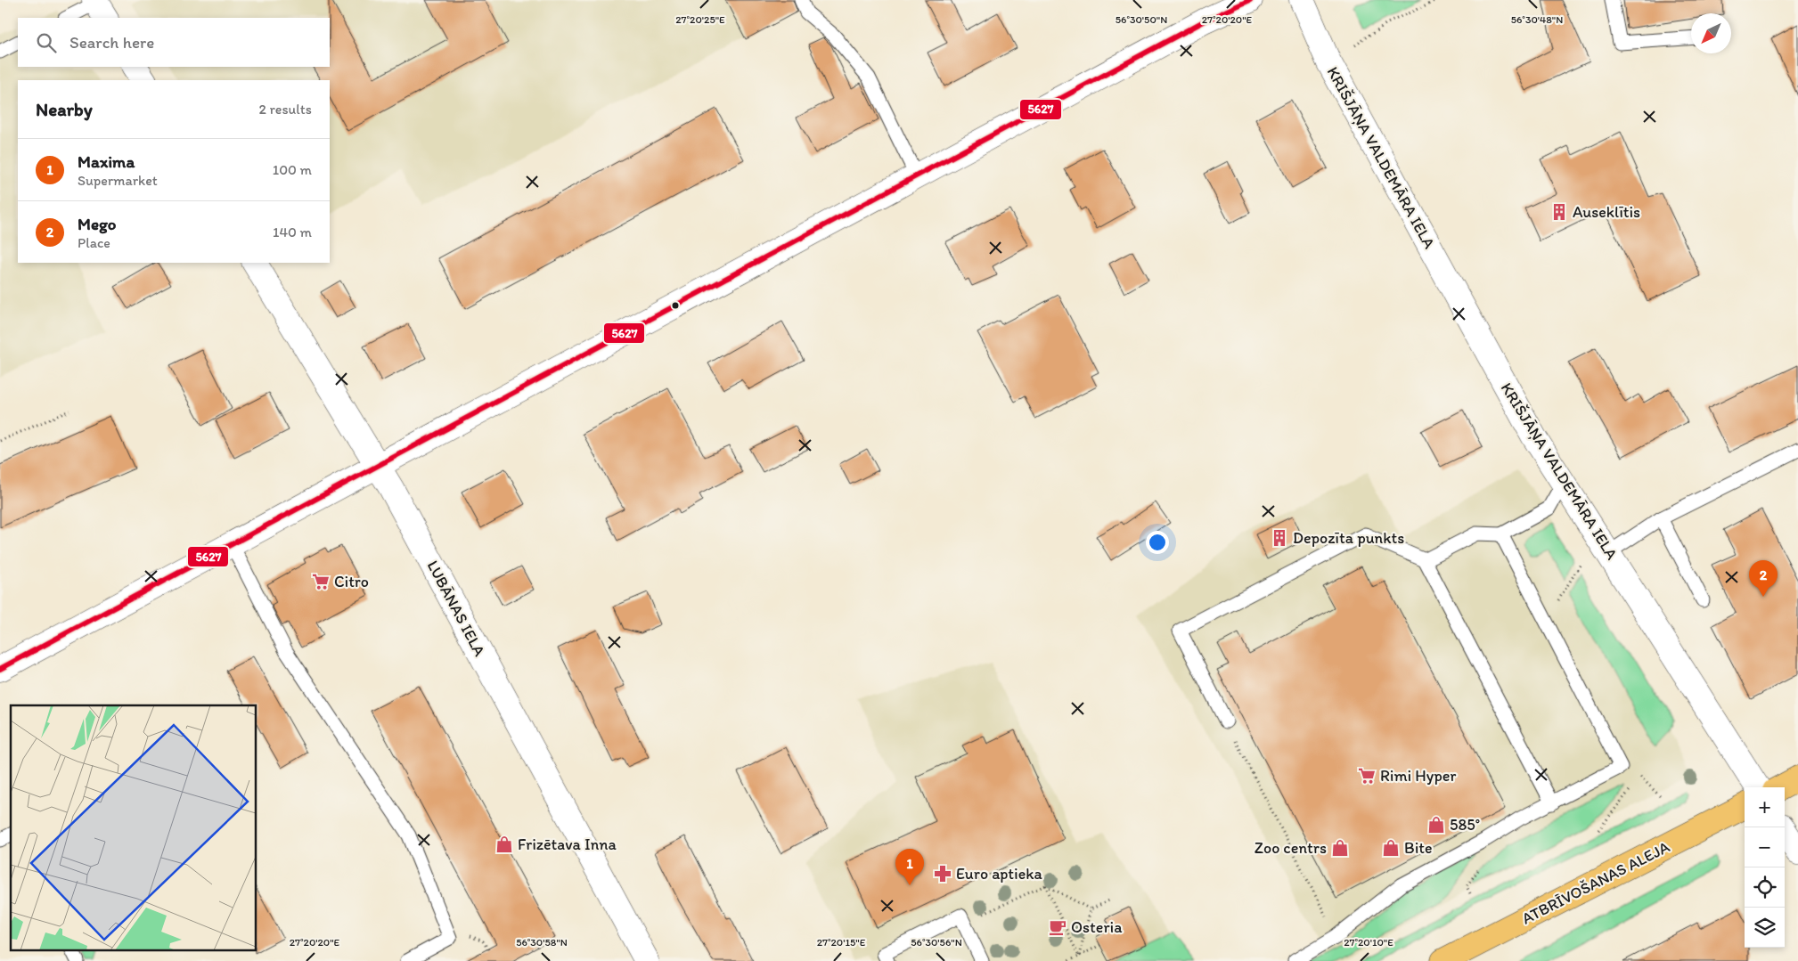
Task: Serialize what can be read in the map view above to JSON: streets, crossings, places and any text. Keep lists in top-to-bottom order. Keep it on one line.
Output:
{"streets":{"main road":["ATBRĪVOŠANAS ALEJA"],"street":["KRIŠJĀŅA VALDEMĀRA IELA","LUBĀNAS IELA"]},"places":{"building":["Auseklītis","Depozīta punkts"],"supermarket":["Citro","Rimi Hyper"],"shop":["585°","Frizētava Inna","Zoo centrs","Bite"],"pharmacy":["Euro aptieka"],"cafe":["Osteria"]},"lines":["transit line 5627"],"north":"bottom left","page":{"search":"Search here","heading":["Nearby","2 results"],"list":[{"mark":"1","name":"Maxima","note":"Supermarket","value":"100 m"},{"mark":"2","name":"Mego","note":"Place","value":"140 m"}],"pins":["2","1"],"map_buttons":["+","−"]},"coordinates":["56°30'50\"N","56°30'48\"N","27°20'25\"E","27°20'20\"E","27°20'15\"E","27°20'10\"E","56°30'58\"N","56°30'56\"N"]}
